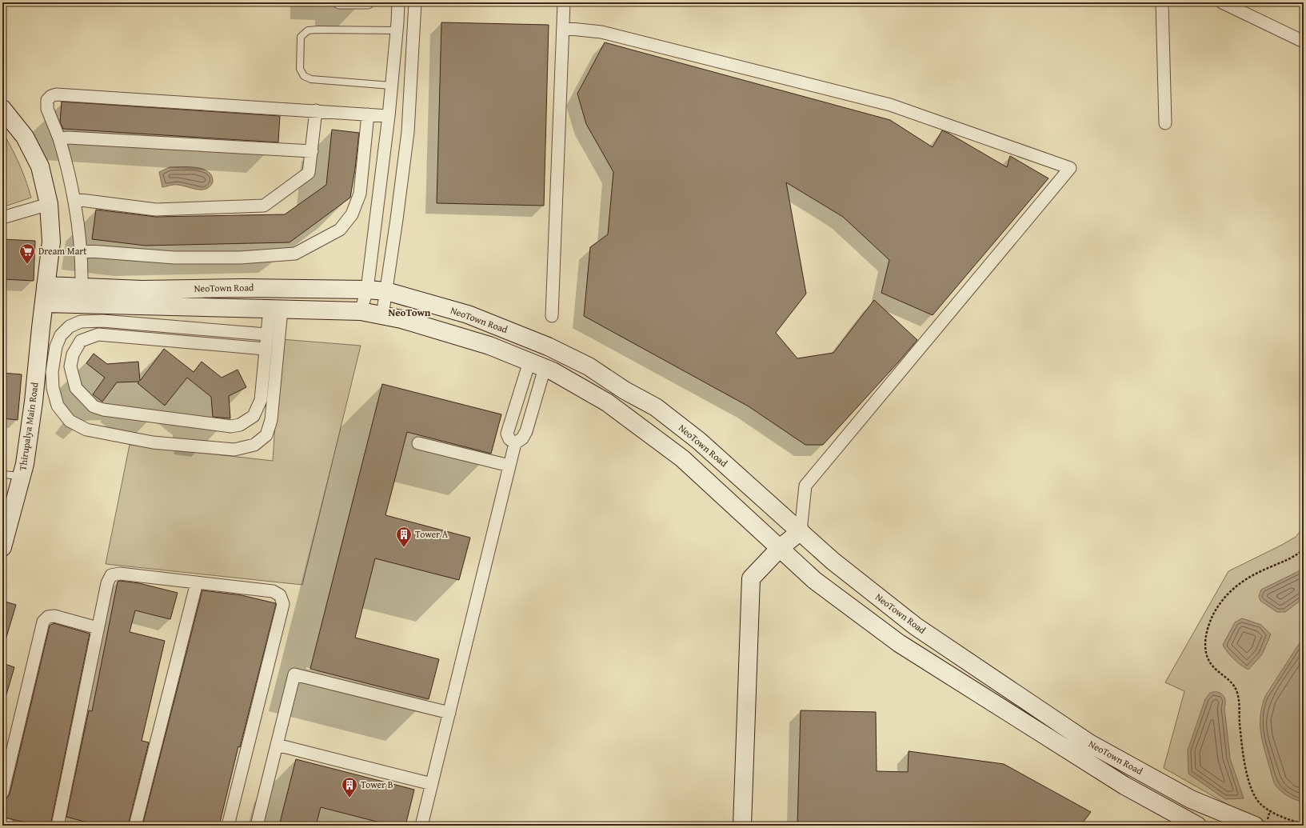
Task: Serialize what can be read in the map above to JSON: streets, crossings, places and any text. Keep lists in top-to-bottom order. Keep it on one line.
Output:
{"streets":{"street":["NeoTown Road","Thirupalya Main Road"]},"crossings":[["NeoTown Road","Thirupalya Main Road"]],"districts":["NeoTown"],"places":{"supermarket":["Dream Mart"],"building":["Tower A","Tower B"]}}
